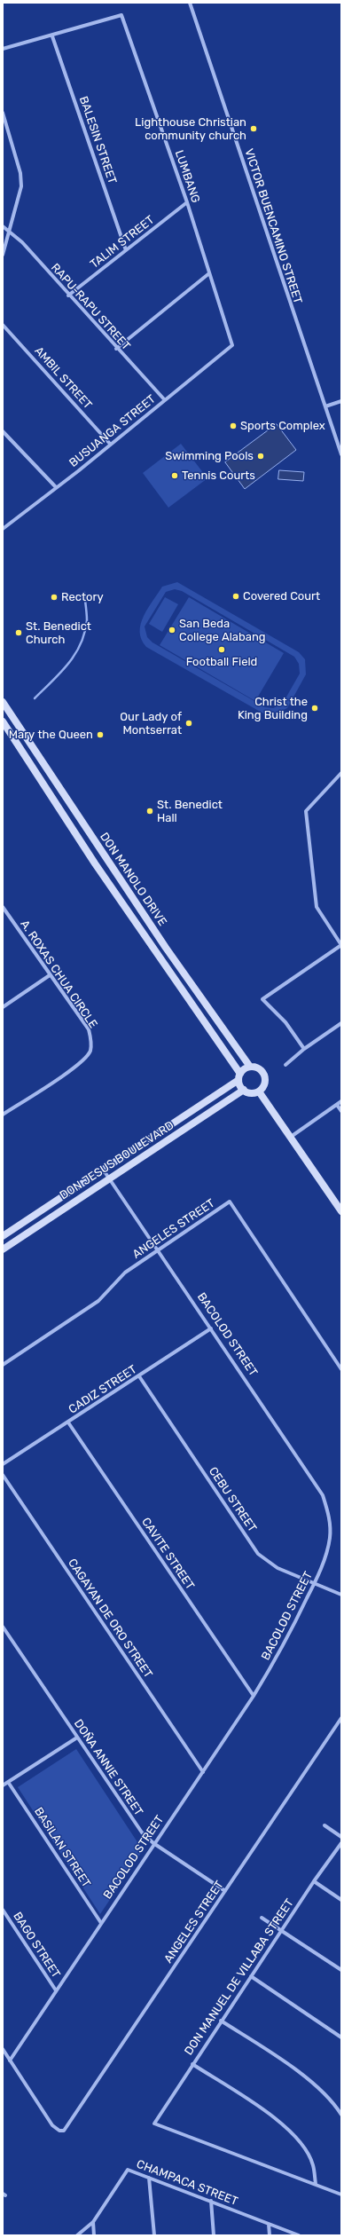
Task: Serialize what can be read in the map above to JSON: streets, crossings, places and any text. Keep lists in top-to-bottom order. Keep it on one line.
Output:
{"streets":{"street":["BALESIN STREET","LUMBANG","VICTOR BUENCAMINO STREET","TALIM STREET","RAPU-RAPU STREET","AMBIL STREET","BUSUANGA STREET","DON MANOLO DRIVE","A. ROXAS CHUA CIRCLE","DON JESUS BOULEVARD","ANGELES STREET","BACOLOD STREET","CADIZ STREET","CEBU STREET","CAVITE STREET","CAGAYAN DE ORO STREET","DOÑA ANNIE STREET","BASILAN STREET","BAGO STREET","DON MANUEL DE VILLABA STREET","CHAMPACA STREET"]},"crossings":[["BALESIN STREET","LUMBANG"],["BALESIN STREET","TALIM STREET"],["LUMBANG","TALIM STREET"],["LUMBANG","BUSUANGA STREET"],["TALIM STREET","RAPU-RAPU STREET"],["RAPU-RAPU STREET","BUSUANGA STREET"],["AMBIL STREET","BUSUANGA STREET"],["DON MANOLO DRIVE","DON JESUS BOULEVARD"],["DON JESUS BOULEVARD","BACOLOD STREET"],["ANGELES STREET","BACOLOD STREET"],["ANGELES STREET","DOÑA ANNIE STREET"],["BACOLOD STREET","CADIZ STREET"],["BACOLOD STREET","CEBU STREET"],["BACOLOD STREET","CAVITE STREET"],["BACOLOD STREET","CAGAYAN DE ORO STREET"],["BACOLOD STREET","DOÑA ANNIE STREET"],["BACOLOD STREET","BASILAN STREET"],["BACOLOD STREET","BAGO STREET"],["CADIZ STREET","CEBU STREET"],["CADIZ STREET","CAVITE STREET"]],"places":["Lighthouse Christian community church","Sports Complex","Swimming Pools","Tennis Courts","Covered Court","Rectory","San Beda College Alabang","St. Benedict Church","Football Field","Christ the King Building","Our Lady of Montserrat","Mary the Queen","St. Benedict Hall"]}
